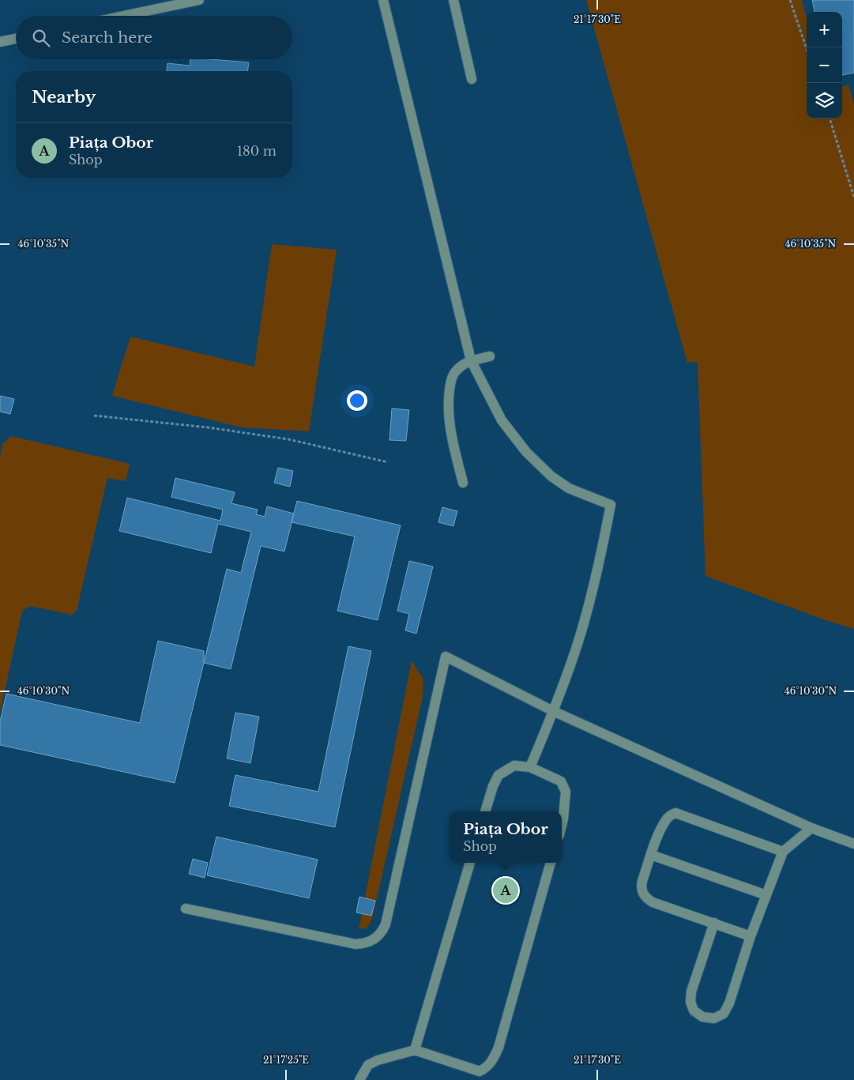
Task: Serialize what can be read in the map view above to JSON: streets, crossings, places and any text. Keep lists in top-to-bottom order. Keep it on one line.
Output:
{"page":{"map_buttons":["+","−"],"search":"Search here","heading":"Nearby","list":[{"mark":"A","name":"Piața Obor","note":"Shop","value":"180 m"}],"popup":["Piața Obor","Shop"],"pins":"A"},"coordinates":["21°17'30\"E","46°10'35\"N","46°10'30\"N","21°17'25\"E"]}
